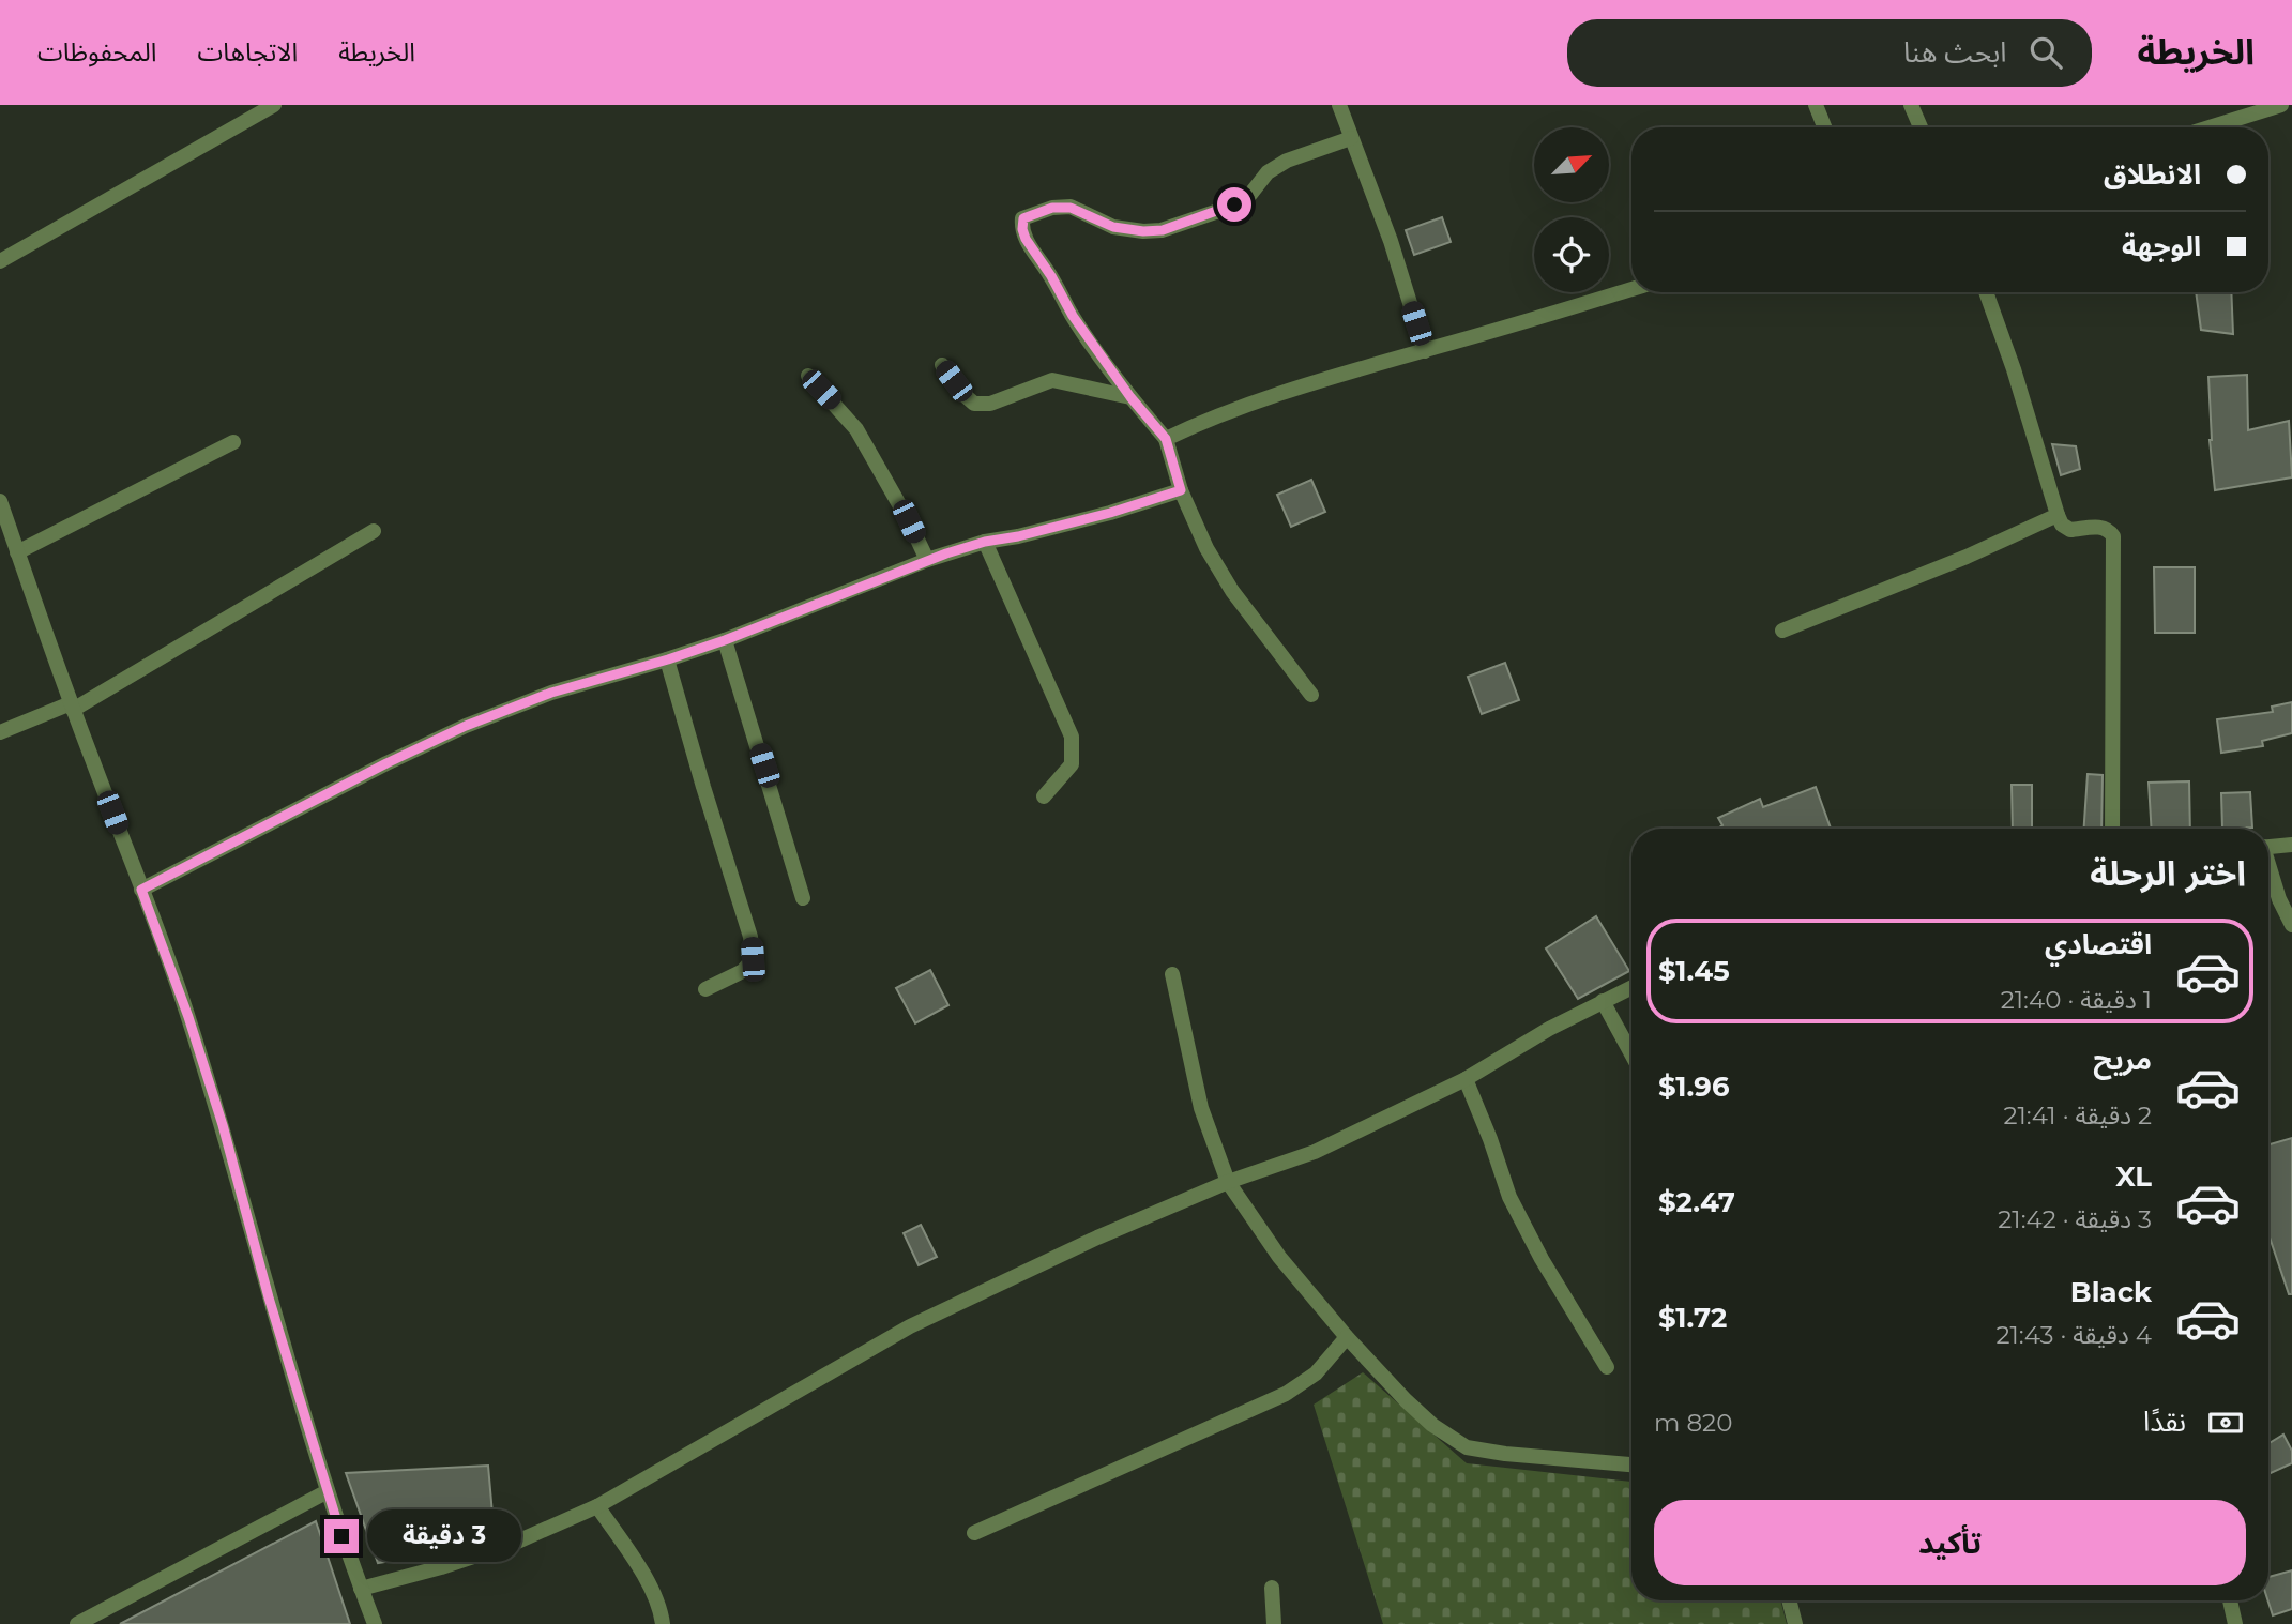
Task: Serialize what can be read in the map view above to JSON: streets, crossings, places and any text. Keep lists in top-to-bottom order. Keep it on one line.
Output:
{"north":"top right","page":{"header":"الخريطة","search":"ابحث هنا","nav":["الخريطة","الاتجاهات","المحفوظات"],"banner":["الانطلاق","الوجهة"],"heading":"اختر الرحلة","list":[{"name":"اقتصادي","note":"1 دقيقة · 21:40","value":"$1.45"},{"name":"مريح","note":"2 دقيقة · 21:41","value":"$1.96"},{"name":"XL","note":"3 دقيقة · 21:42","value":"$2.47"},{"name":"Black","note":"4 دقيقة · 21:43","value":"$1.72"}],"pay":["نقدًا","820 m"],"buttons":"تأكيد","bubble":"3 دقيقة"}}
